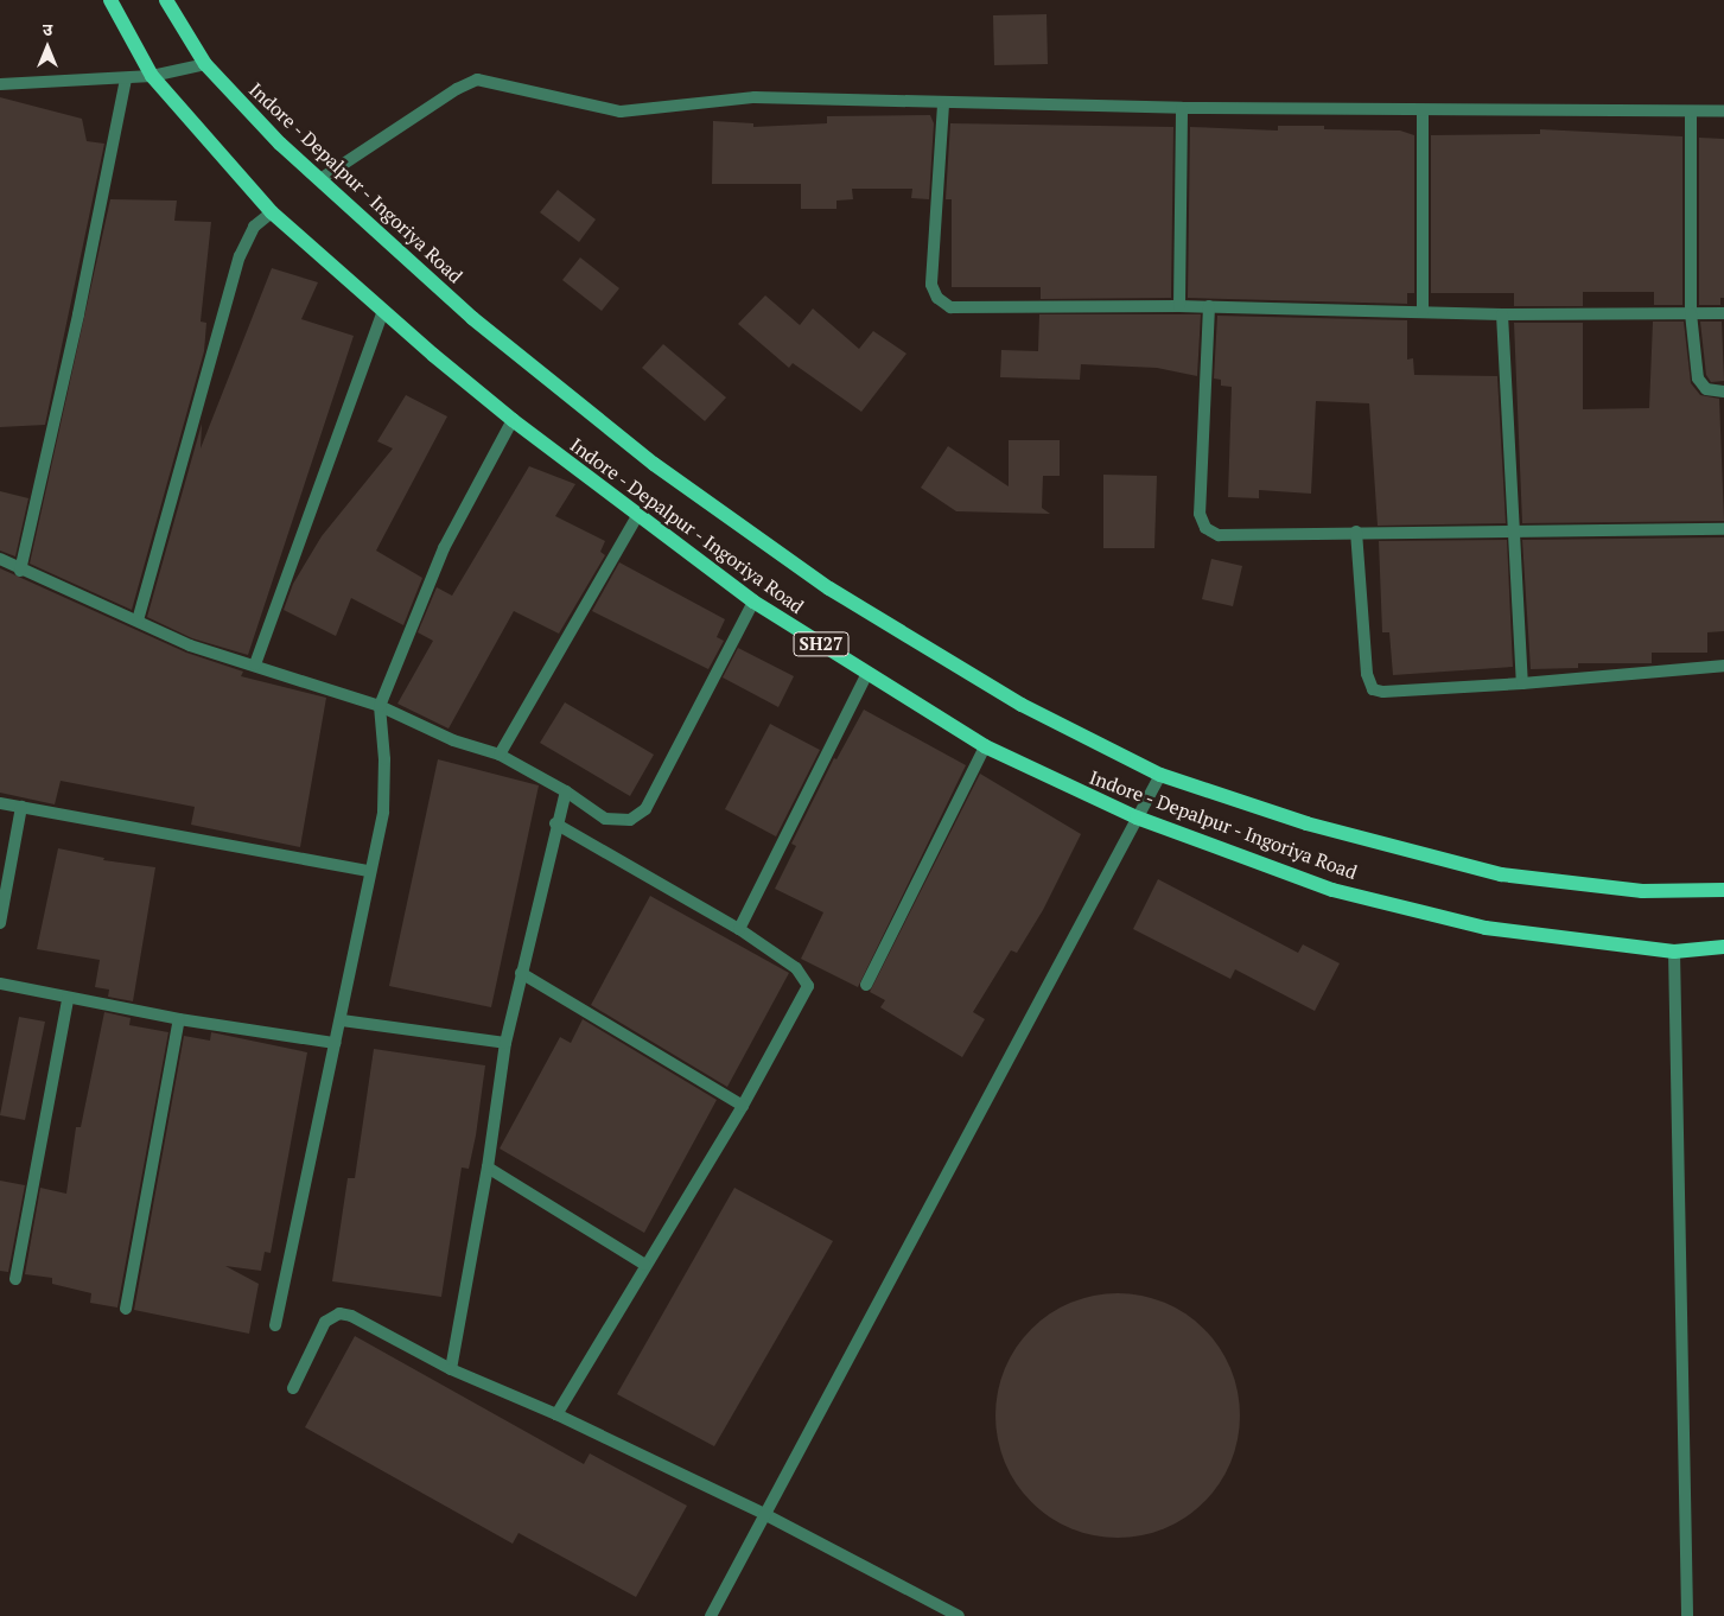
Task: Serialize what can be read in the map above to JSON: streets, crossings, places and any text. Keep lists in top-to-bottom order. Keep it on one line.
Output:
{"streets":{"main road":["Indore - Depalpur - Ingoriya Road","SH27"]},"north":"top"}
